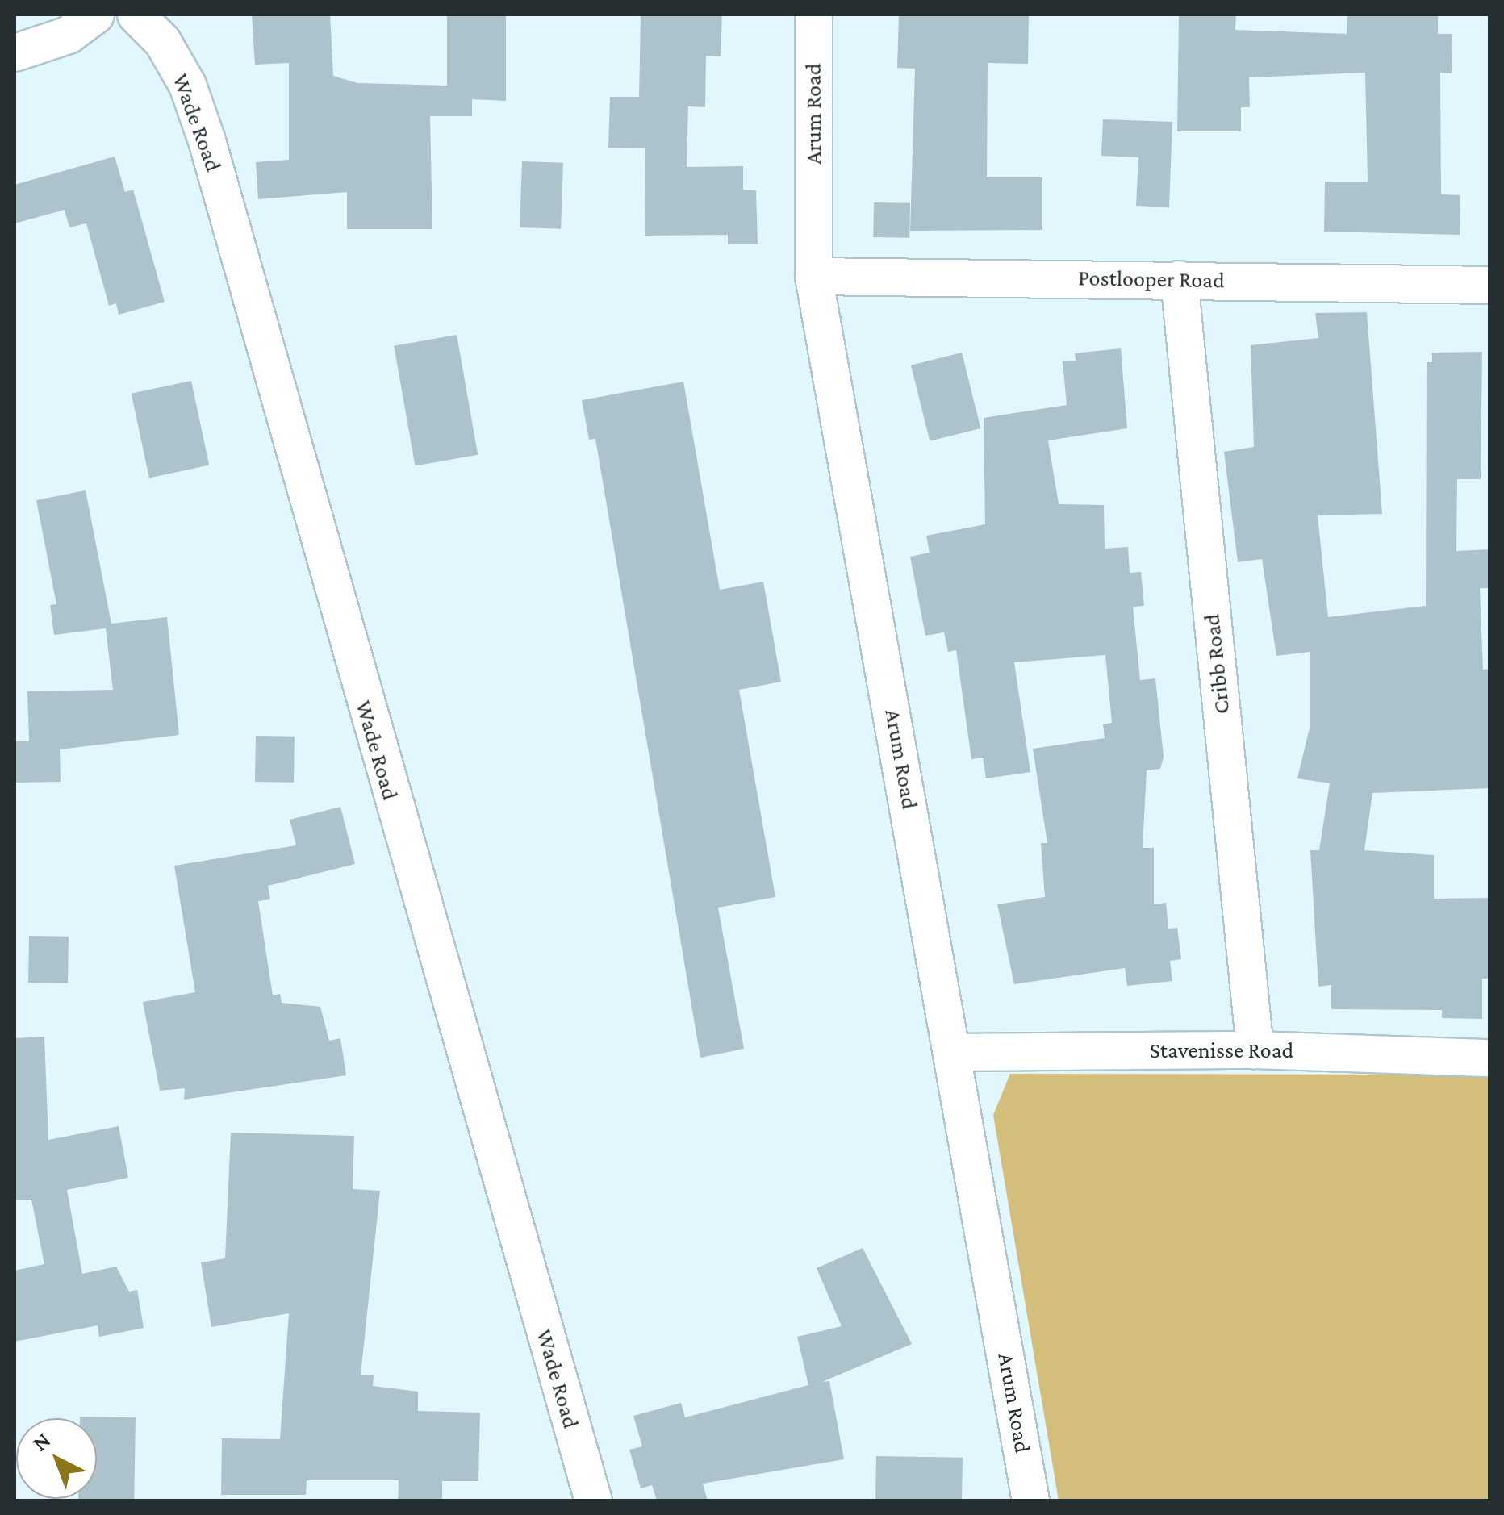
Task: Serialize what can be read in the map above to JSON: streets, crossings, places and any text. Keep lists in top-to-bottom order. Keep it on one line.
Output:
{"streets":{"street":["Arum Road","Wade Road","Postlooper Road","Cribb Road","Stavenisse Road"]},"crossings":[["Arum Road","Postlooper Road"],["Arum Road","Stavenisse Road"],["Postlooper Road","Cribb Road"],["Cribb Road","Stavenisse Road"]],"north":"top left"}
